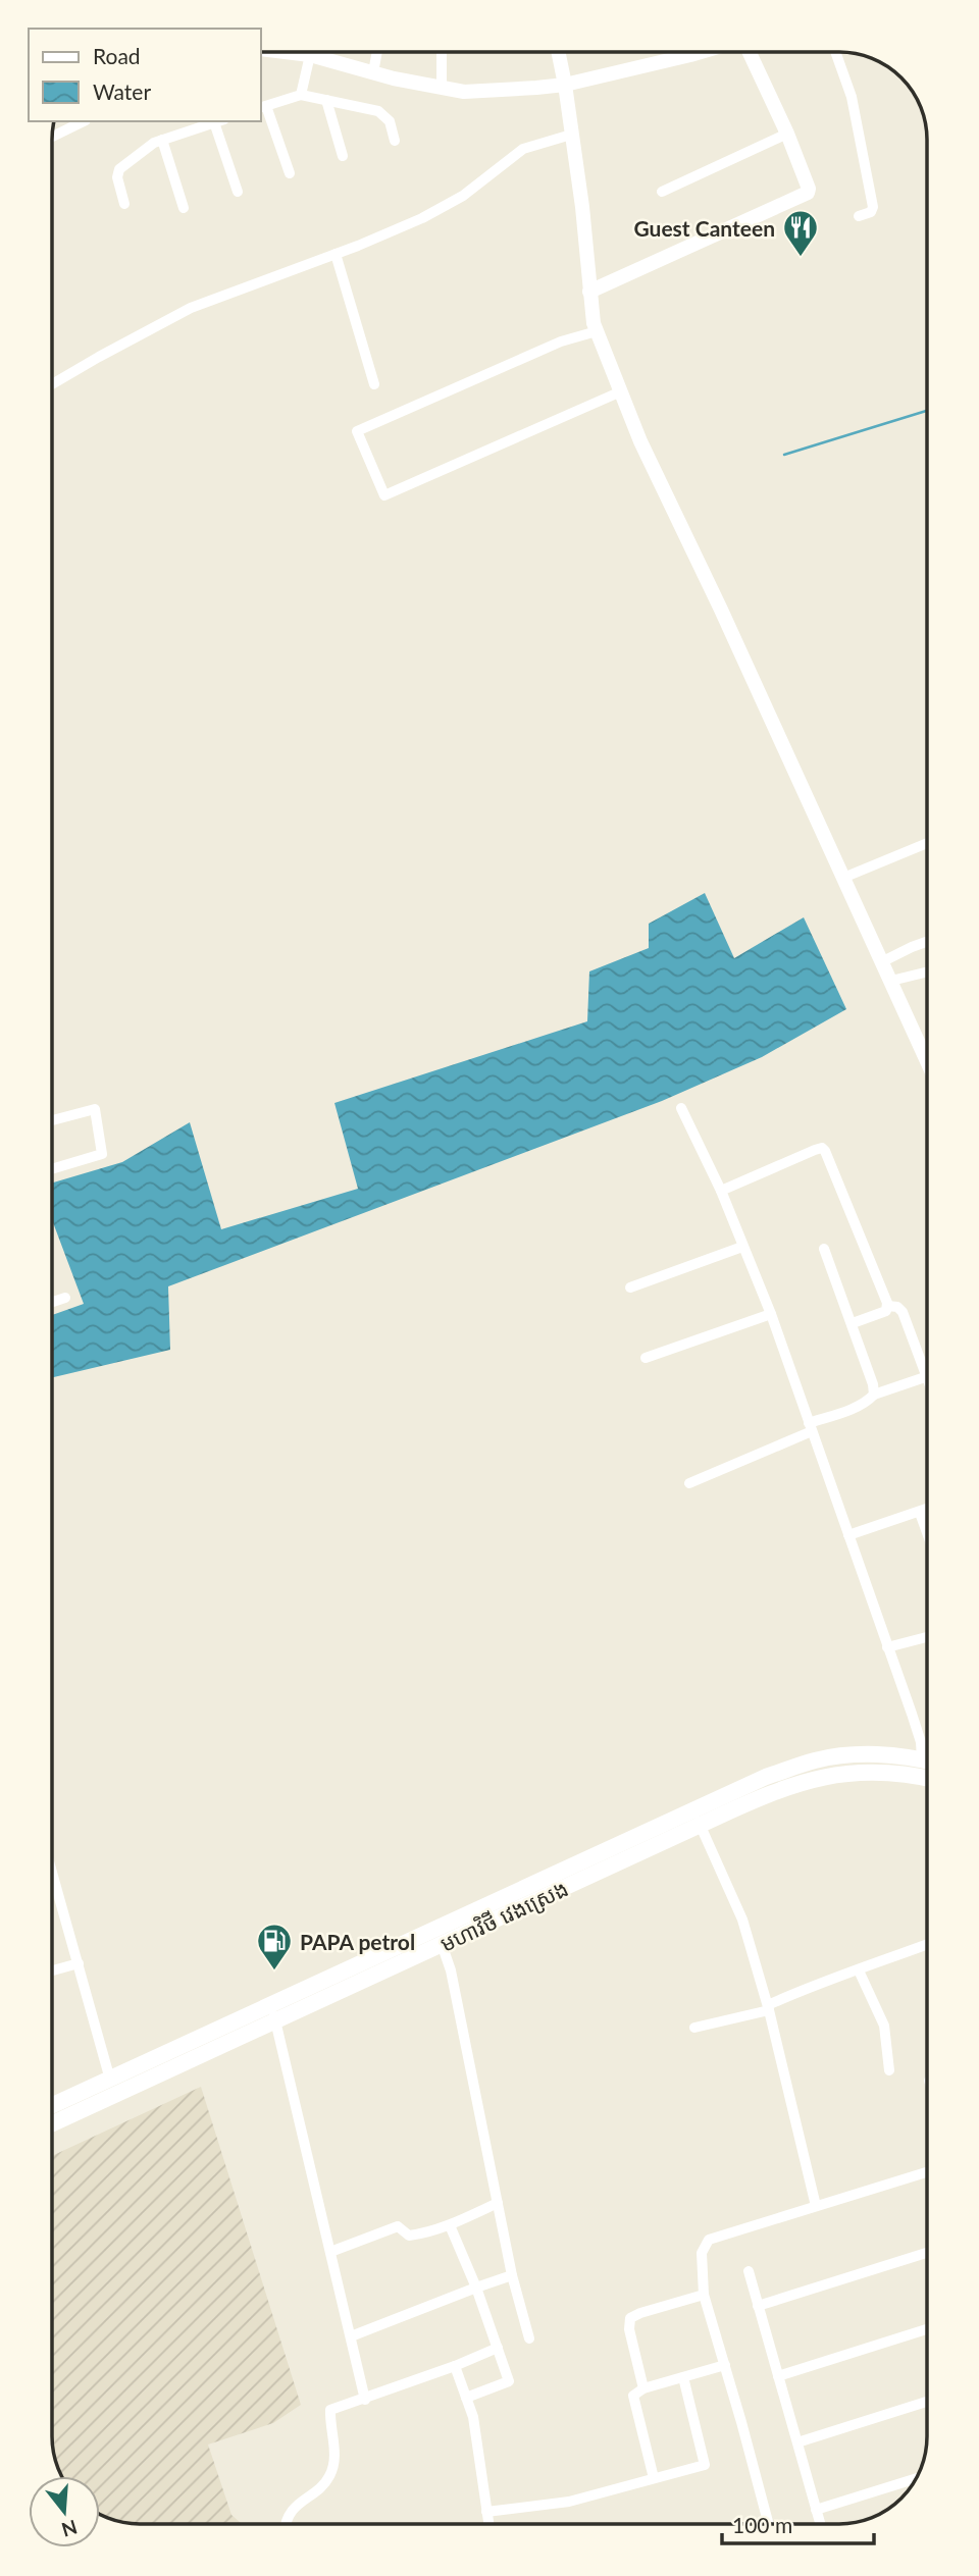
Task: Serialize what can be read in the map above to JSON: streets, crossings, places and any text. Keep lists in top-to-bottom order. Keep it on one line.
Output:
{"streets":{"main road":["មហាវិថី វេងស្រេង"]},"places":{"restaurant":["Guest Canteen"],"fuel station":["PAPA petrol"]},"legend":["Road","Water"],"scale_bar":"100 m","north":"bottom"}
